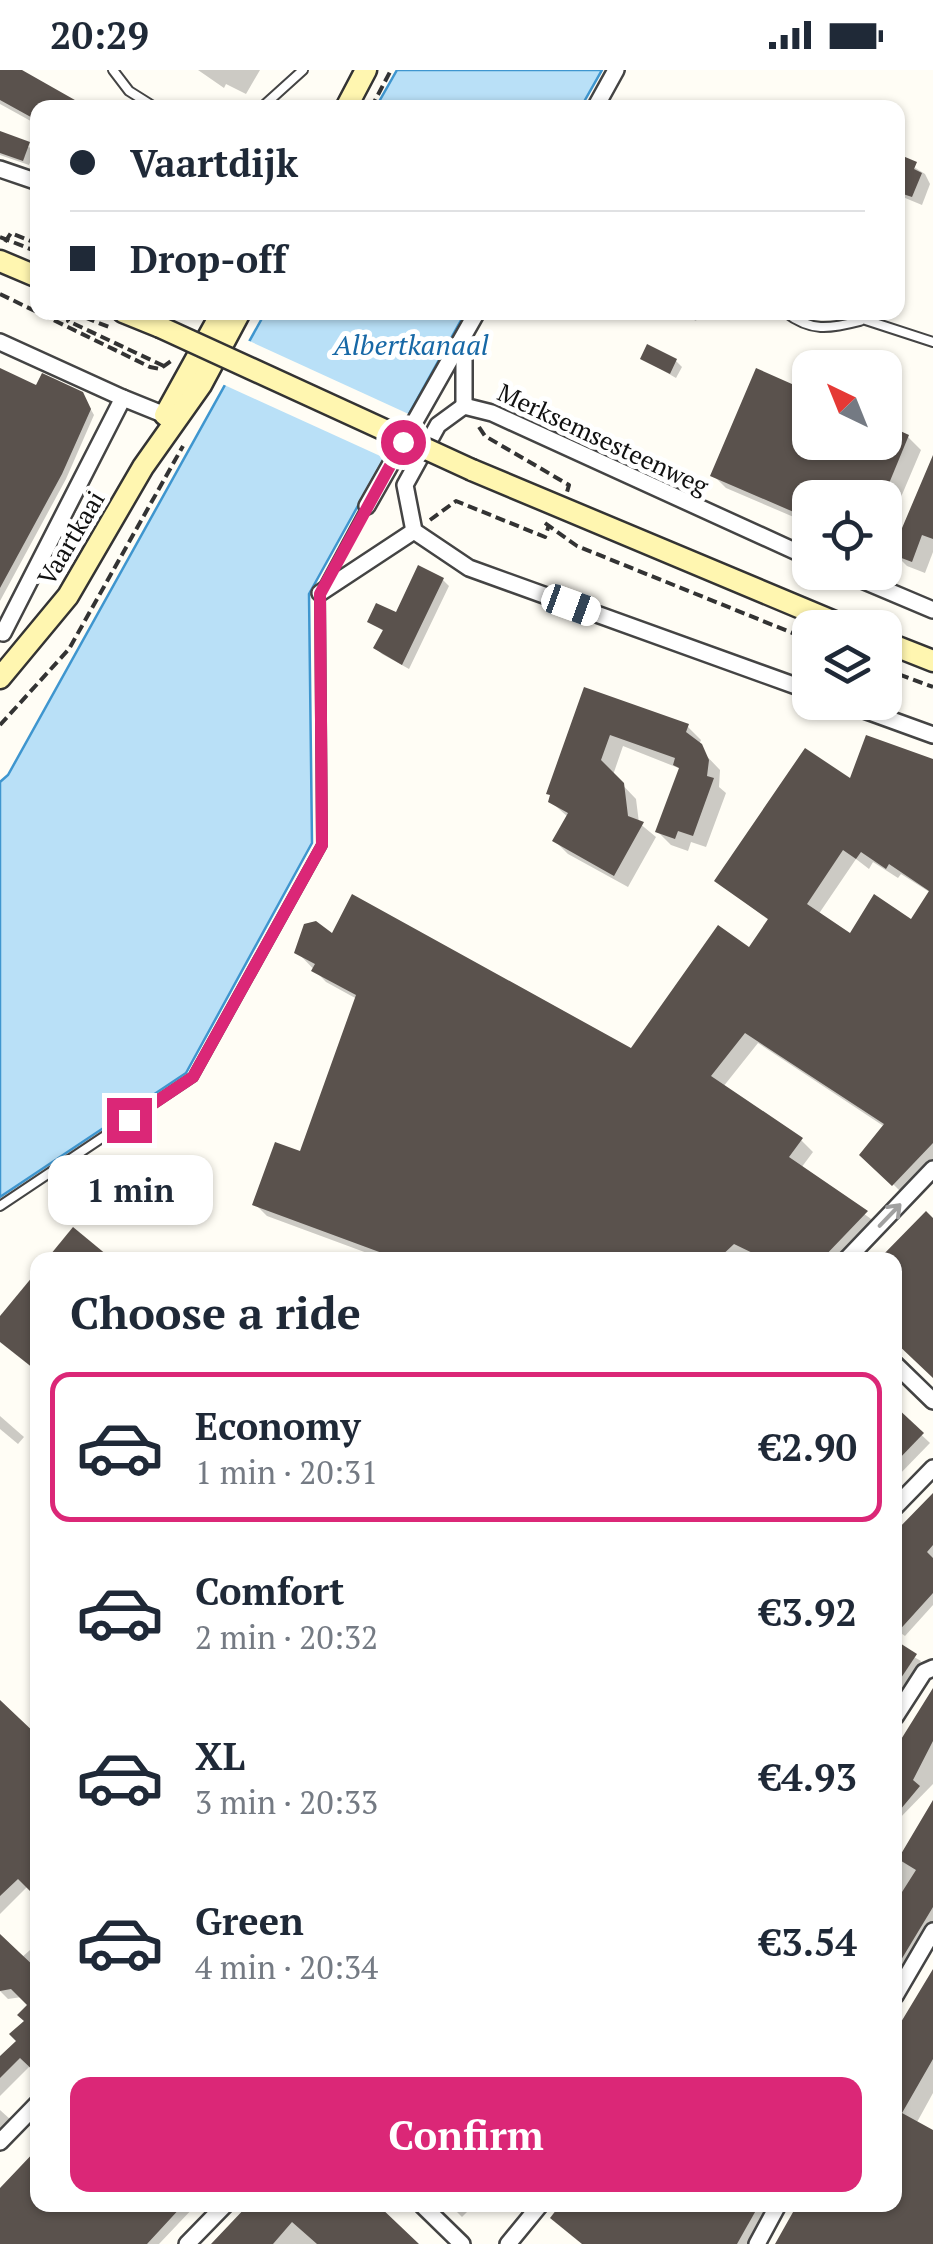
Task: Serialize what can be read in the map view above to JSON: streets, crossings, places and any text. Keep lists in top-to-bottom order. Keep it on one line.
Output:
{"streets":{"main road":["Vaartkaai"],"street":["Merksemsesteenweg"]},"water":["Albertkanaal"],"north":"top left","page":{"status":"20:29","banner":["Vaartdijk","Drop-off"],"bubble":"1 min","heading":"Choose a ride","list":[{"name":"Economy","note":"1 min · 20:31","value":"€2.90"},{"name":"Comfort","note":"2 min · 20:32","value":"€3.92"},{"name":"XL","note":"3 min · 20:33","value":"€4.93"},{"name":"Green","note":"4 min · 20:34","value":"€3.54"}],"buttons":"Confirm"}}
